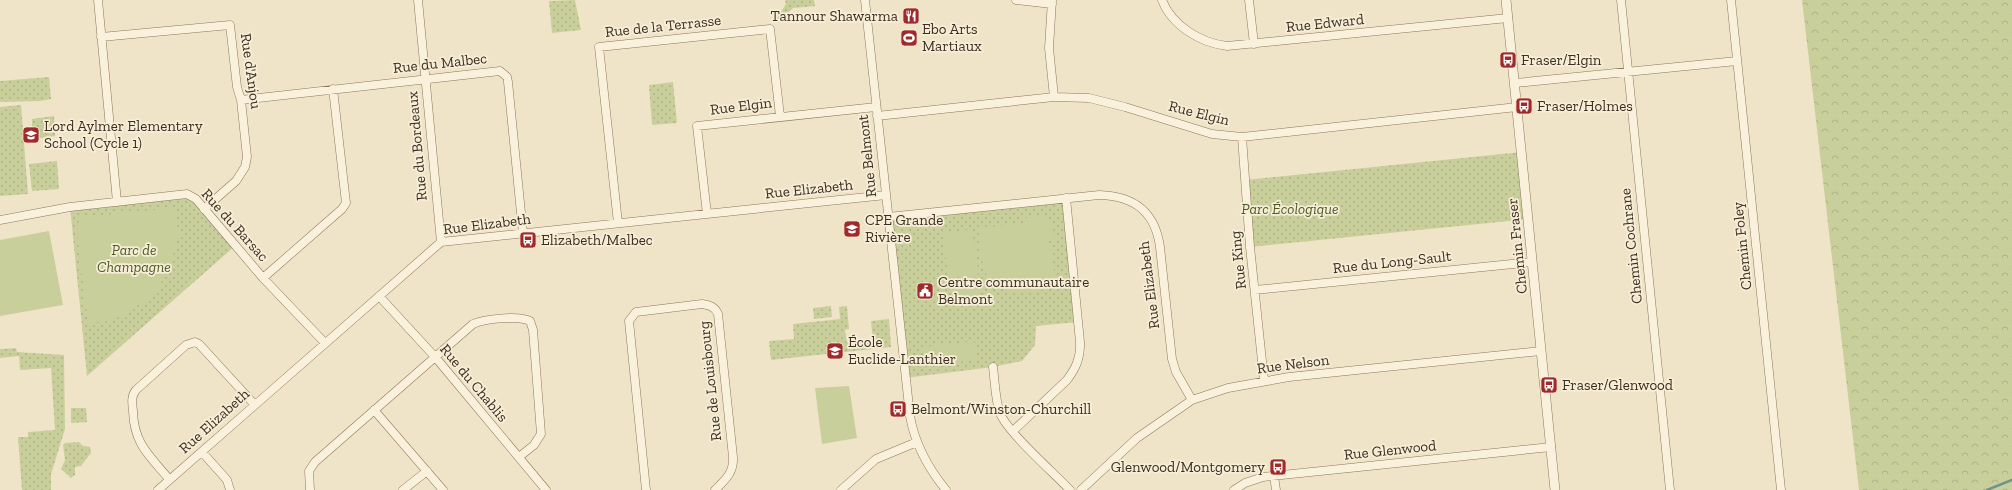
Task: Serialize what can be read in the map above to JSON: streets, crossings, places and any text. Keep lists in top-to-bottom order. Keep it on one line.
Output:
{"streets":{"street":["Rue Edward","Rue de la Terrasse","Rue du Malbec","Rue d'Anjou","Rue Elgin","Rue du Bordeaux","Rue Belmont","Rue Elizabeth","Rue du Barsac","Chemin Fraser","Chemin Cochrane","Chemin Foley","Rue King","Rue du Long-Sault","Rue Nelson","Rue de Louisbourg","Rue du Chablis","Rue Glenwood"]},"crossings":[["Rue Edward","Chemin Fraser"],["Rue de la Terrasse","Rue Elgin"],["Rue de la Terrasse","Rue Elizabeth"],["Rue du Malbec","Rue d'Anjou"],["Rue du Malbec","Rue du Bordeaux"],["Rue du Malbec","Rue Elizabeth"],["Rue d'Anjou","Rue du Barsac"],["Rue Elgin","Rue Belmont"],["Rue Elgin","Rue Elizabeth"],["Rue Elgin","Chemin Fraser"],["Rue Elgin","Rue King"],["Rue du Bordeaux","Rue Elizabeth"],["Rue Belmont","Rue Elizabeth"],["Rue Elizabeth","Rue du Barsac"],["Rue Elizabeth","Rue Nelson"],["Rue Elizabeth","Rue du Chablis"],["Chemin Fraser","Rue du Long-Sault"],["Chemin Fraser","Rue Nelson"],["Chemin Fraser","Rue Glenwood"],["Rue King","Rue du Long-Sault"],["Rue King","Rue Nelson"]],"parks":["Parc Écologique","Parc de Champagne"],"places":{"restaurant":["Tannour Shawarma"],"sports":["Ebo Arts Martiaux"],"bus stop":["Fraser/Elgin","Fraser/Holmes","Elizabeth/Malbec","Fraser/Glenwood","Belmont/Winston-Churchill","Glenwood/Montgomery"],"school or university":["Lord Aylmer Elementary School (Cycle 1)","CPE Grande Rivière","École Euclide-Lanthier"],"public building":["Centre communautaire Belmont"]}}
